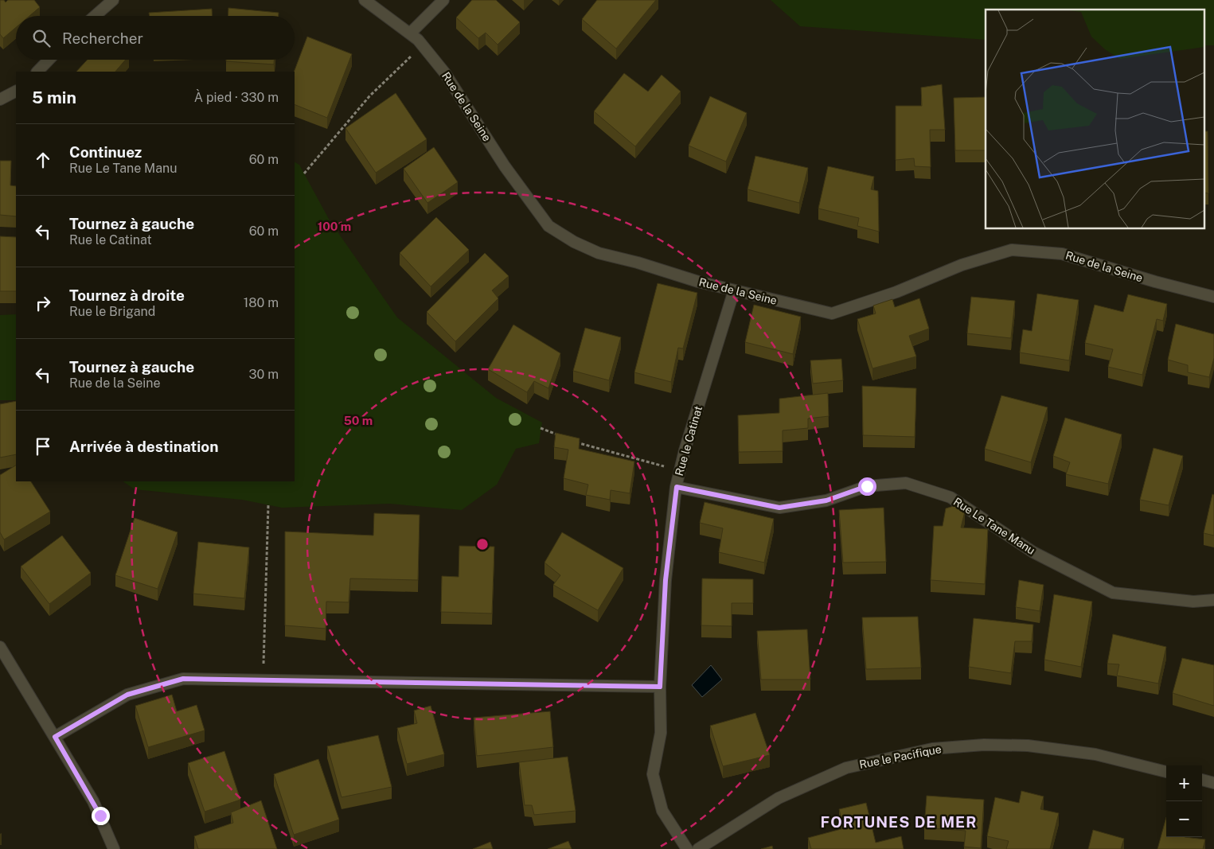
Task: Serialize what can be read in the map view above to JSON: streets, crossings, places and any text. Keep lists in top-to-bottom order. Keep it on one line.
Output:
{"streets":{"street":["Rue de la Seine","Rue le Catinat","Rue Le Tane Manu","Rue le Pacifique"]},"crossings":[["Rue de la Seine","Rue le Catinat"],["Rue le Catinat","Rue Le Tane Manu"]],"districts":["FORTUNES DE MER"],"page":{"search":"Rechercher","heading":["5 min","À pied · 330 m"],"list":[["Continuez","Rue Le Tane Manu","60 m"],["Tournez à gauche","Rue le Catinat","60 m"],["Tournez à droite","Rue le Brigand","180 m"],["Tournez à gauche","Rue de la Seine","30 m"],"Arrivée à destination"],"map_buttons":["+","−"]},"rings":["100 m","50 m"]}
